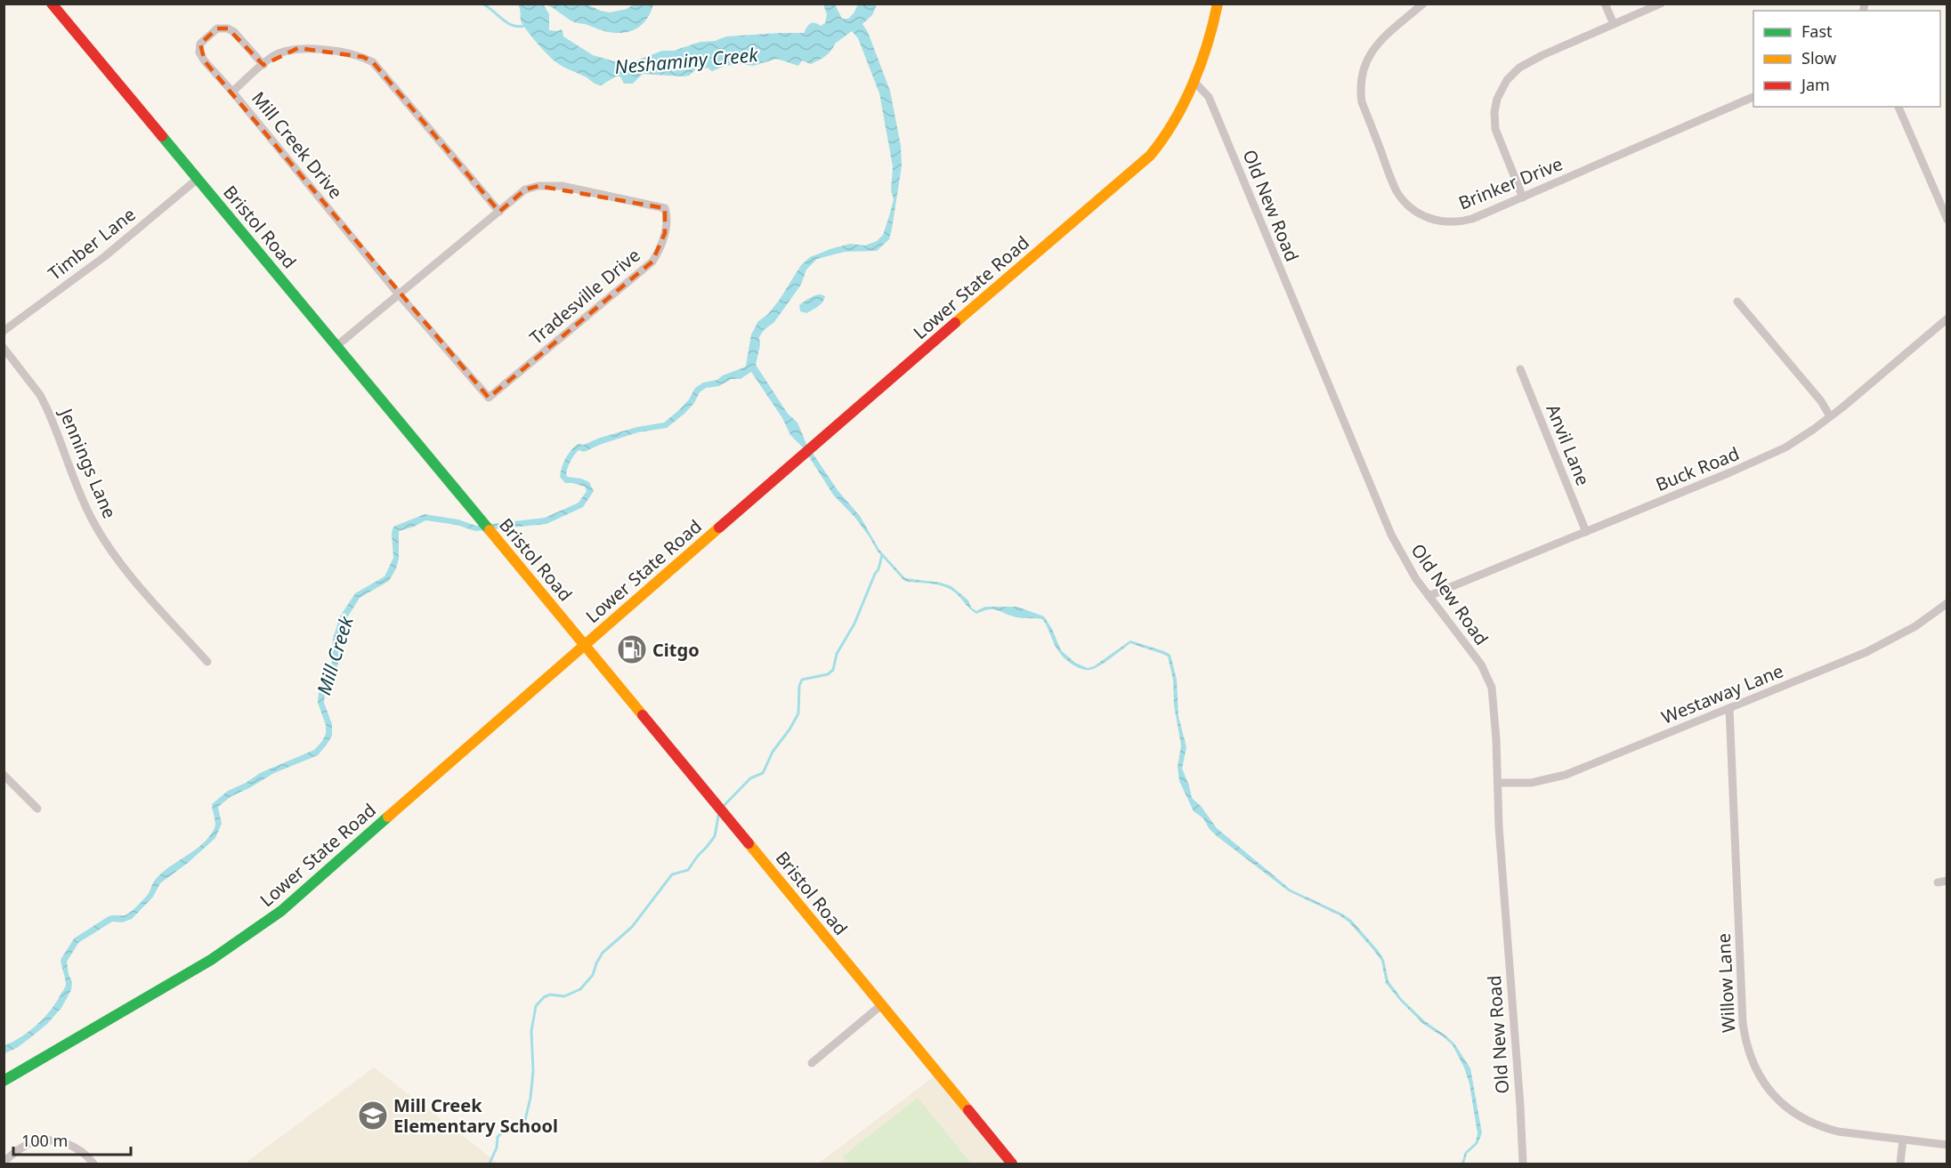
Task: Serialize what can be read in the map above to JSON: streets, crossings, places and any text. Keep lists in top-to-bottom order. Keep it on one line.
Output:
{"streets":{"main road":["Bristol Road","Lower State Road"],"street":["Mill Creek Drive","Brinker Drive","Old New Road","Timber Lane","Tradesville Drive","Anvil Lane","Jennings Lane","Buck Road","Westaway Lane","Willow Lane"]},"crossings":[["Mill Creek Drive","Tradesville Drive"],["Old New Road","Lower State Road"],["Old New Road","Buck Road"],["Old New Road","Westaway Lane"],["Bristol Road","Timber Lane"],["Bristol Road","Lower State Road"],["Bristol Road","Tradesville Drive"],["Anvil Lane","Buck Road"],["Westaway Lane","Willow Lane"]],"water":["Neshaminy Creek","Mill Creek"],"places":{"fuel station":["Citgo"],"school or university":["Mill Creek Elementary School"]},"legend":["Fast","Slow","Jam"],"scale_bar":"100 m"}
